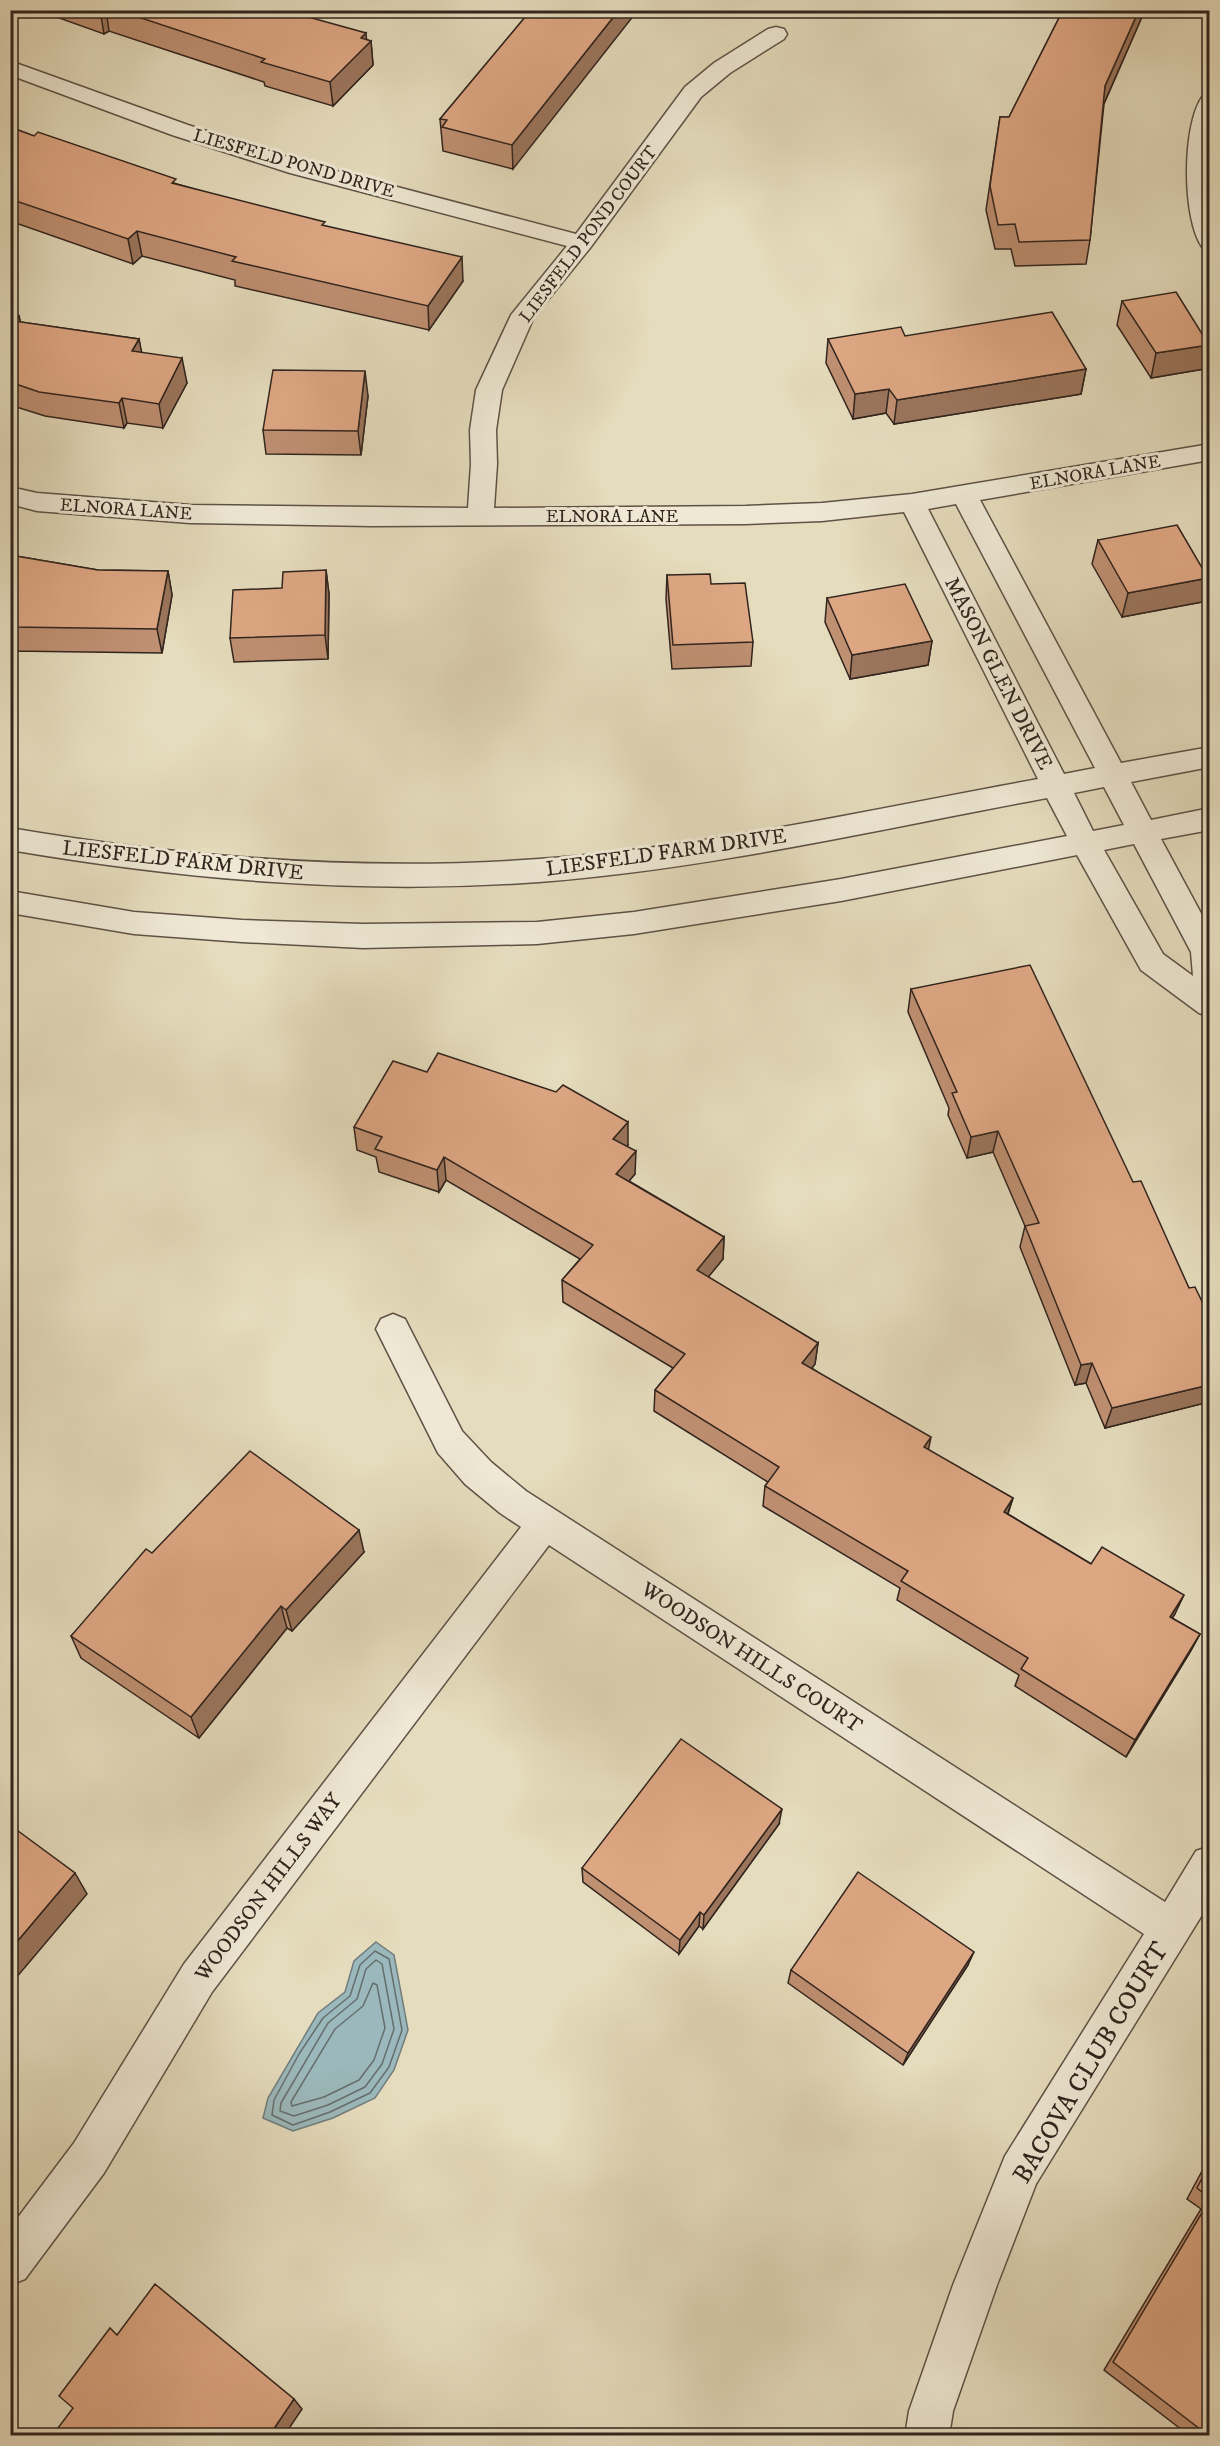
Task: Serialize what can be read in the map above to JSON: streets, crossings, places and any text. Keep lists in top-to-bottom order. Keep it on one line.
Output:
{"streets":{"street":["LIESFELD POND DRIVE","LIESFELD POND COURT","ELNORA LANE","MASON GLEN DRIVE","LIESFELD FARM DRIVE","WOODSON HILLS COURT","WOODSON HILLS WAY","BACOVA CLUB COURT"]},"crossings":[["LIESFELD POND DRIVE","LIESFELD POND COURT"],["LIESFELD POND COURT","ELNORA LANE"],["ELNORA LANE","MASON GLEN DRIVE"],["MASON GLEN DRIVE","LIESFELD FARM DRIVE"],["WOODSON HILLS COURT","WOODSON HILLS WAY"],["WOODSON HILLS COURT","BACOVA CLUB COURT"]]}
